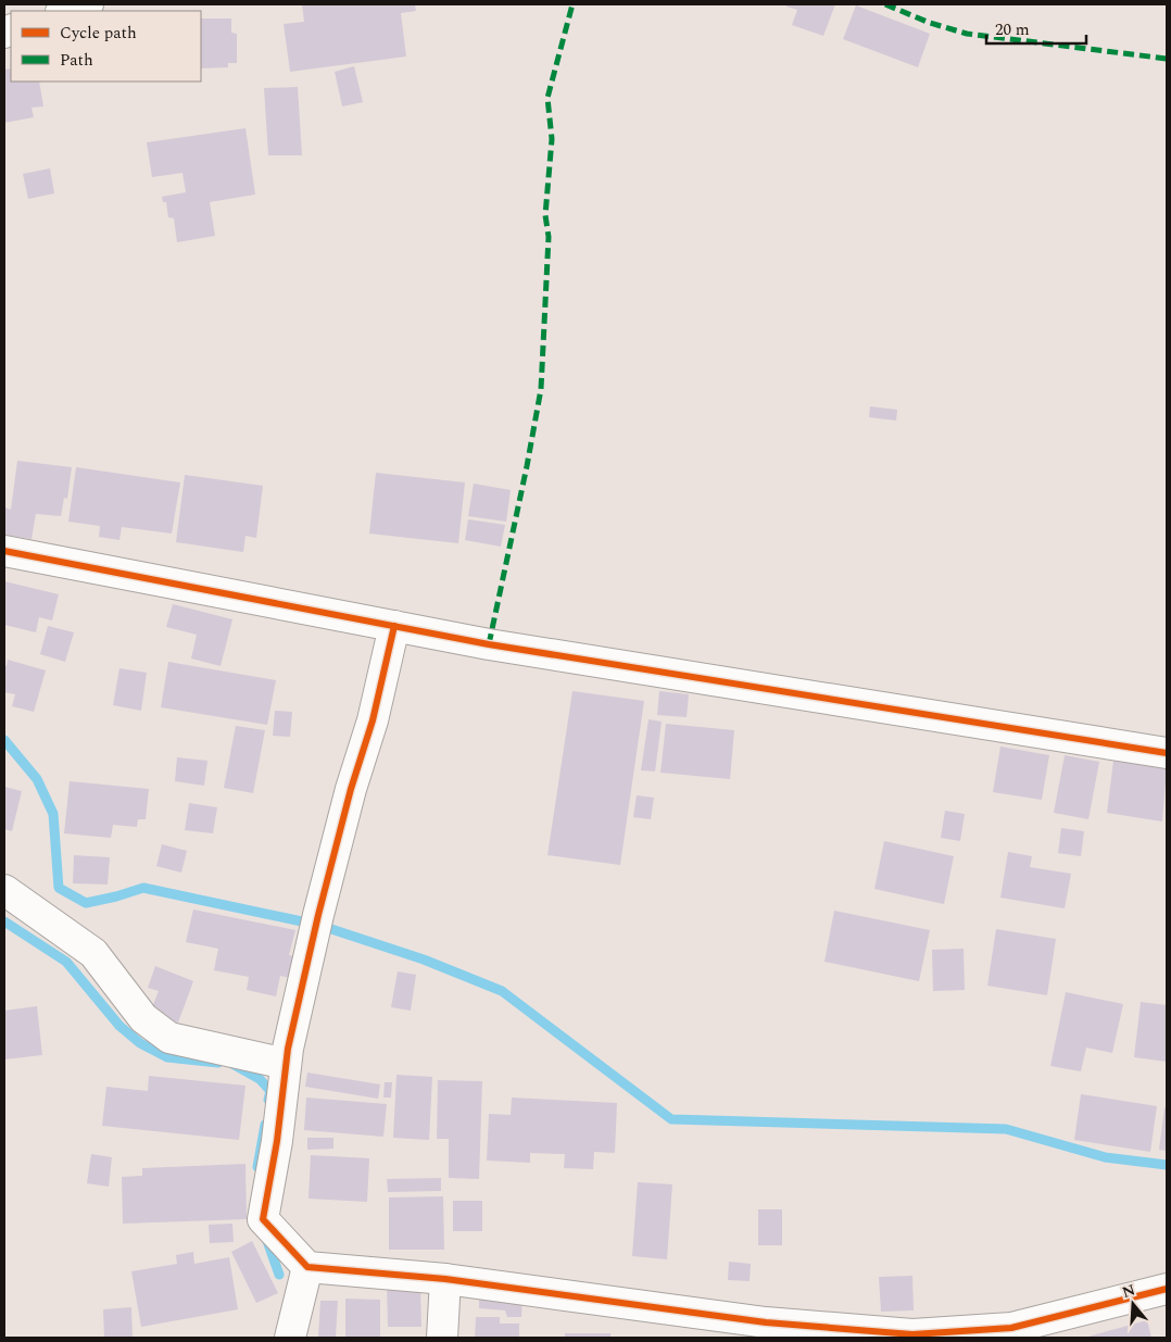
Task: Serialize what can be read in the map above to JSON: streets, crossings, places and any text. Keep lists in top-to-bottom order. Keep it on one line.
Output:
{"legend":["Cycle path","Path"],"scale_bar":"20 m","north":"top"}
